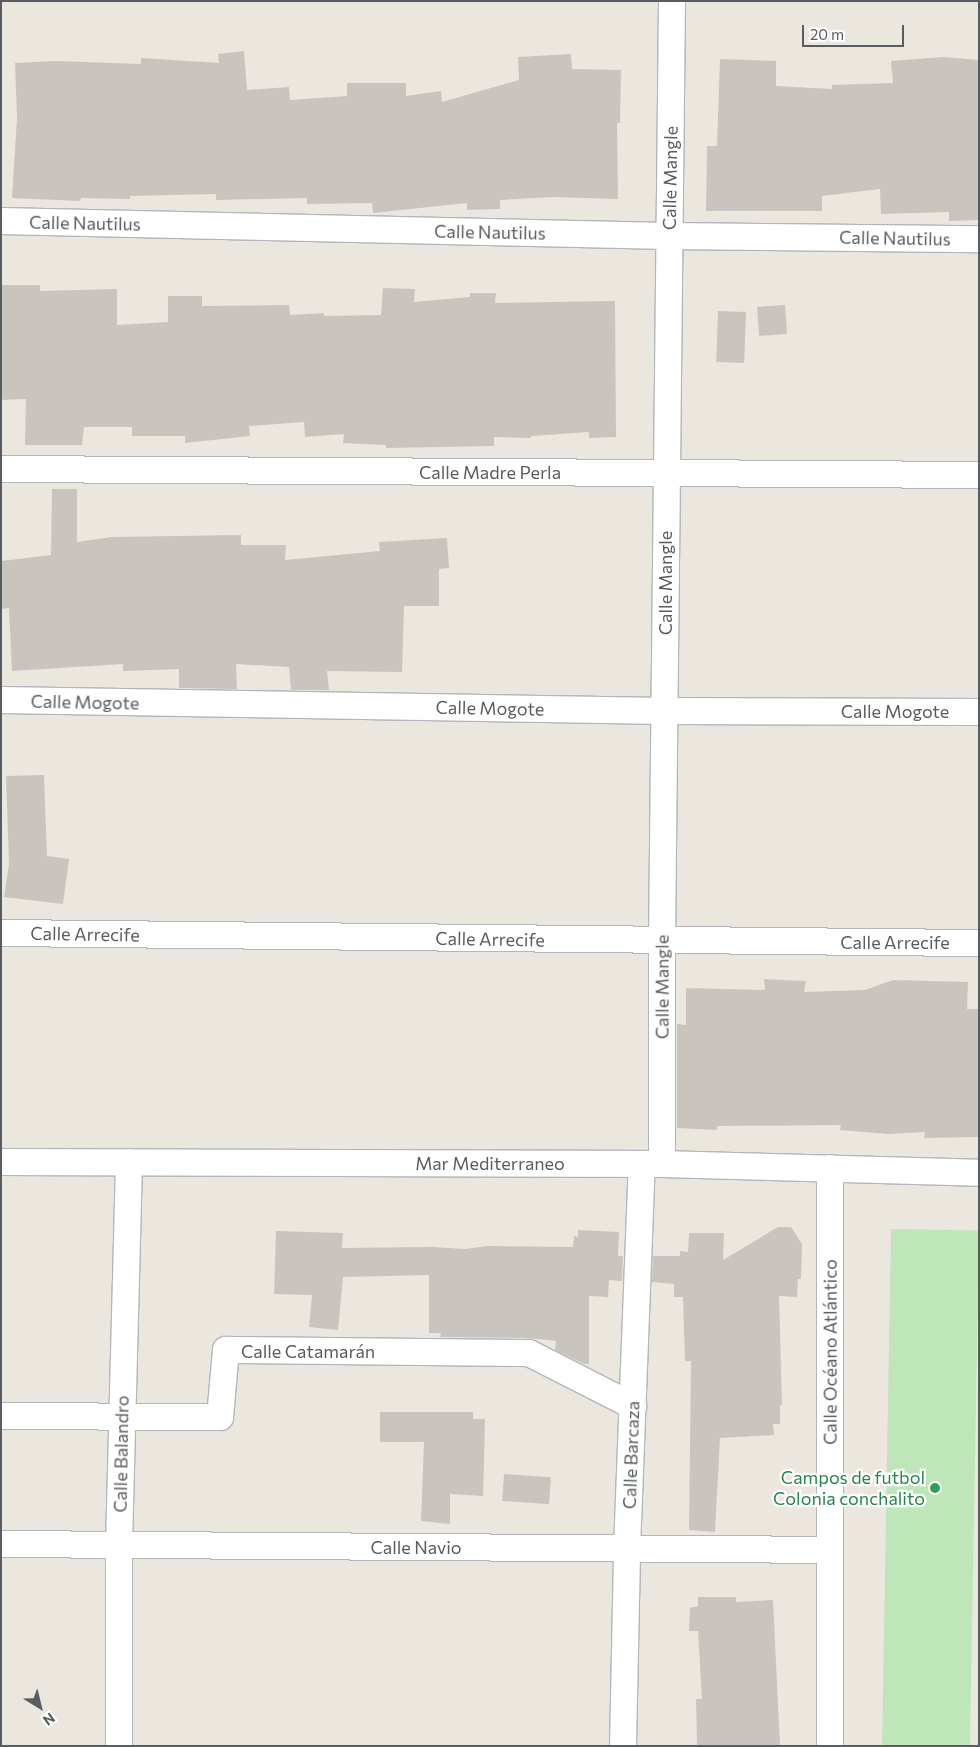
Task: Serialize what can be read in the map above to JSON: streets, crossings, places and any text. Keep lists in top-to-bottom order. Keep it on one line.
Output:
{"streets":{"street":["Calle Mangle","Calle Nautilus","Calle Madre Perla","Calle Mogote","Calle Arrecife","Mar Mediterraneo","Calle Catamarán","Calle Océano Atlántico","Calle Balandro","Calle Barcaza","Calle Navio"]},"crossings":[["Calle Mangle","Calle Nautilus"],["Calle Mangle","Calle Madre Perla"],["Calle Mangle","Calle Mogote"],["Calle Mangle","Calle Arrecife"],["Calle Mangle","Mar Mediterraneo"],["Calle Mangle","Calle Barcaza"],["Mar Mediterraneo","Calle Océano Atlántico"],["Mar Mediterraneo","Calle Balandro"],["Mar Mediterraneo","Calle Barcaza"],["Calle Catamarán","Calle Balandro"],["Calle Catamarán","Calle Barcaza"],["Calle Océano Atlántico","Calle Navio"],["Calle Balandro","Calle Navio"],["Calle Barcaza","Calle Navio"]],"places":["Campos de futbol Colonia conchalito"],"scale_bar":"20 m","north":"bottom right"}
